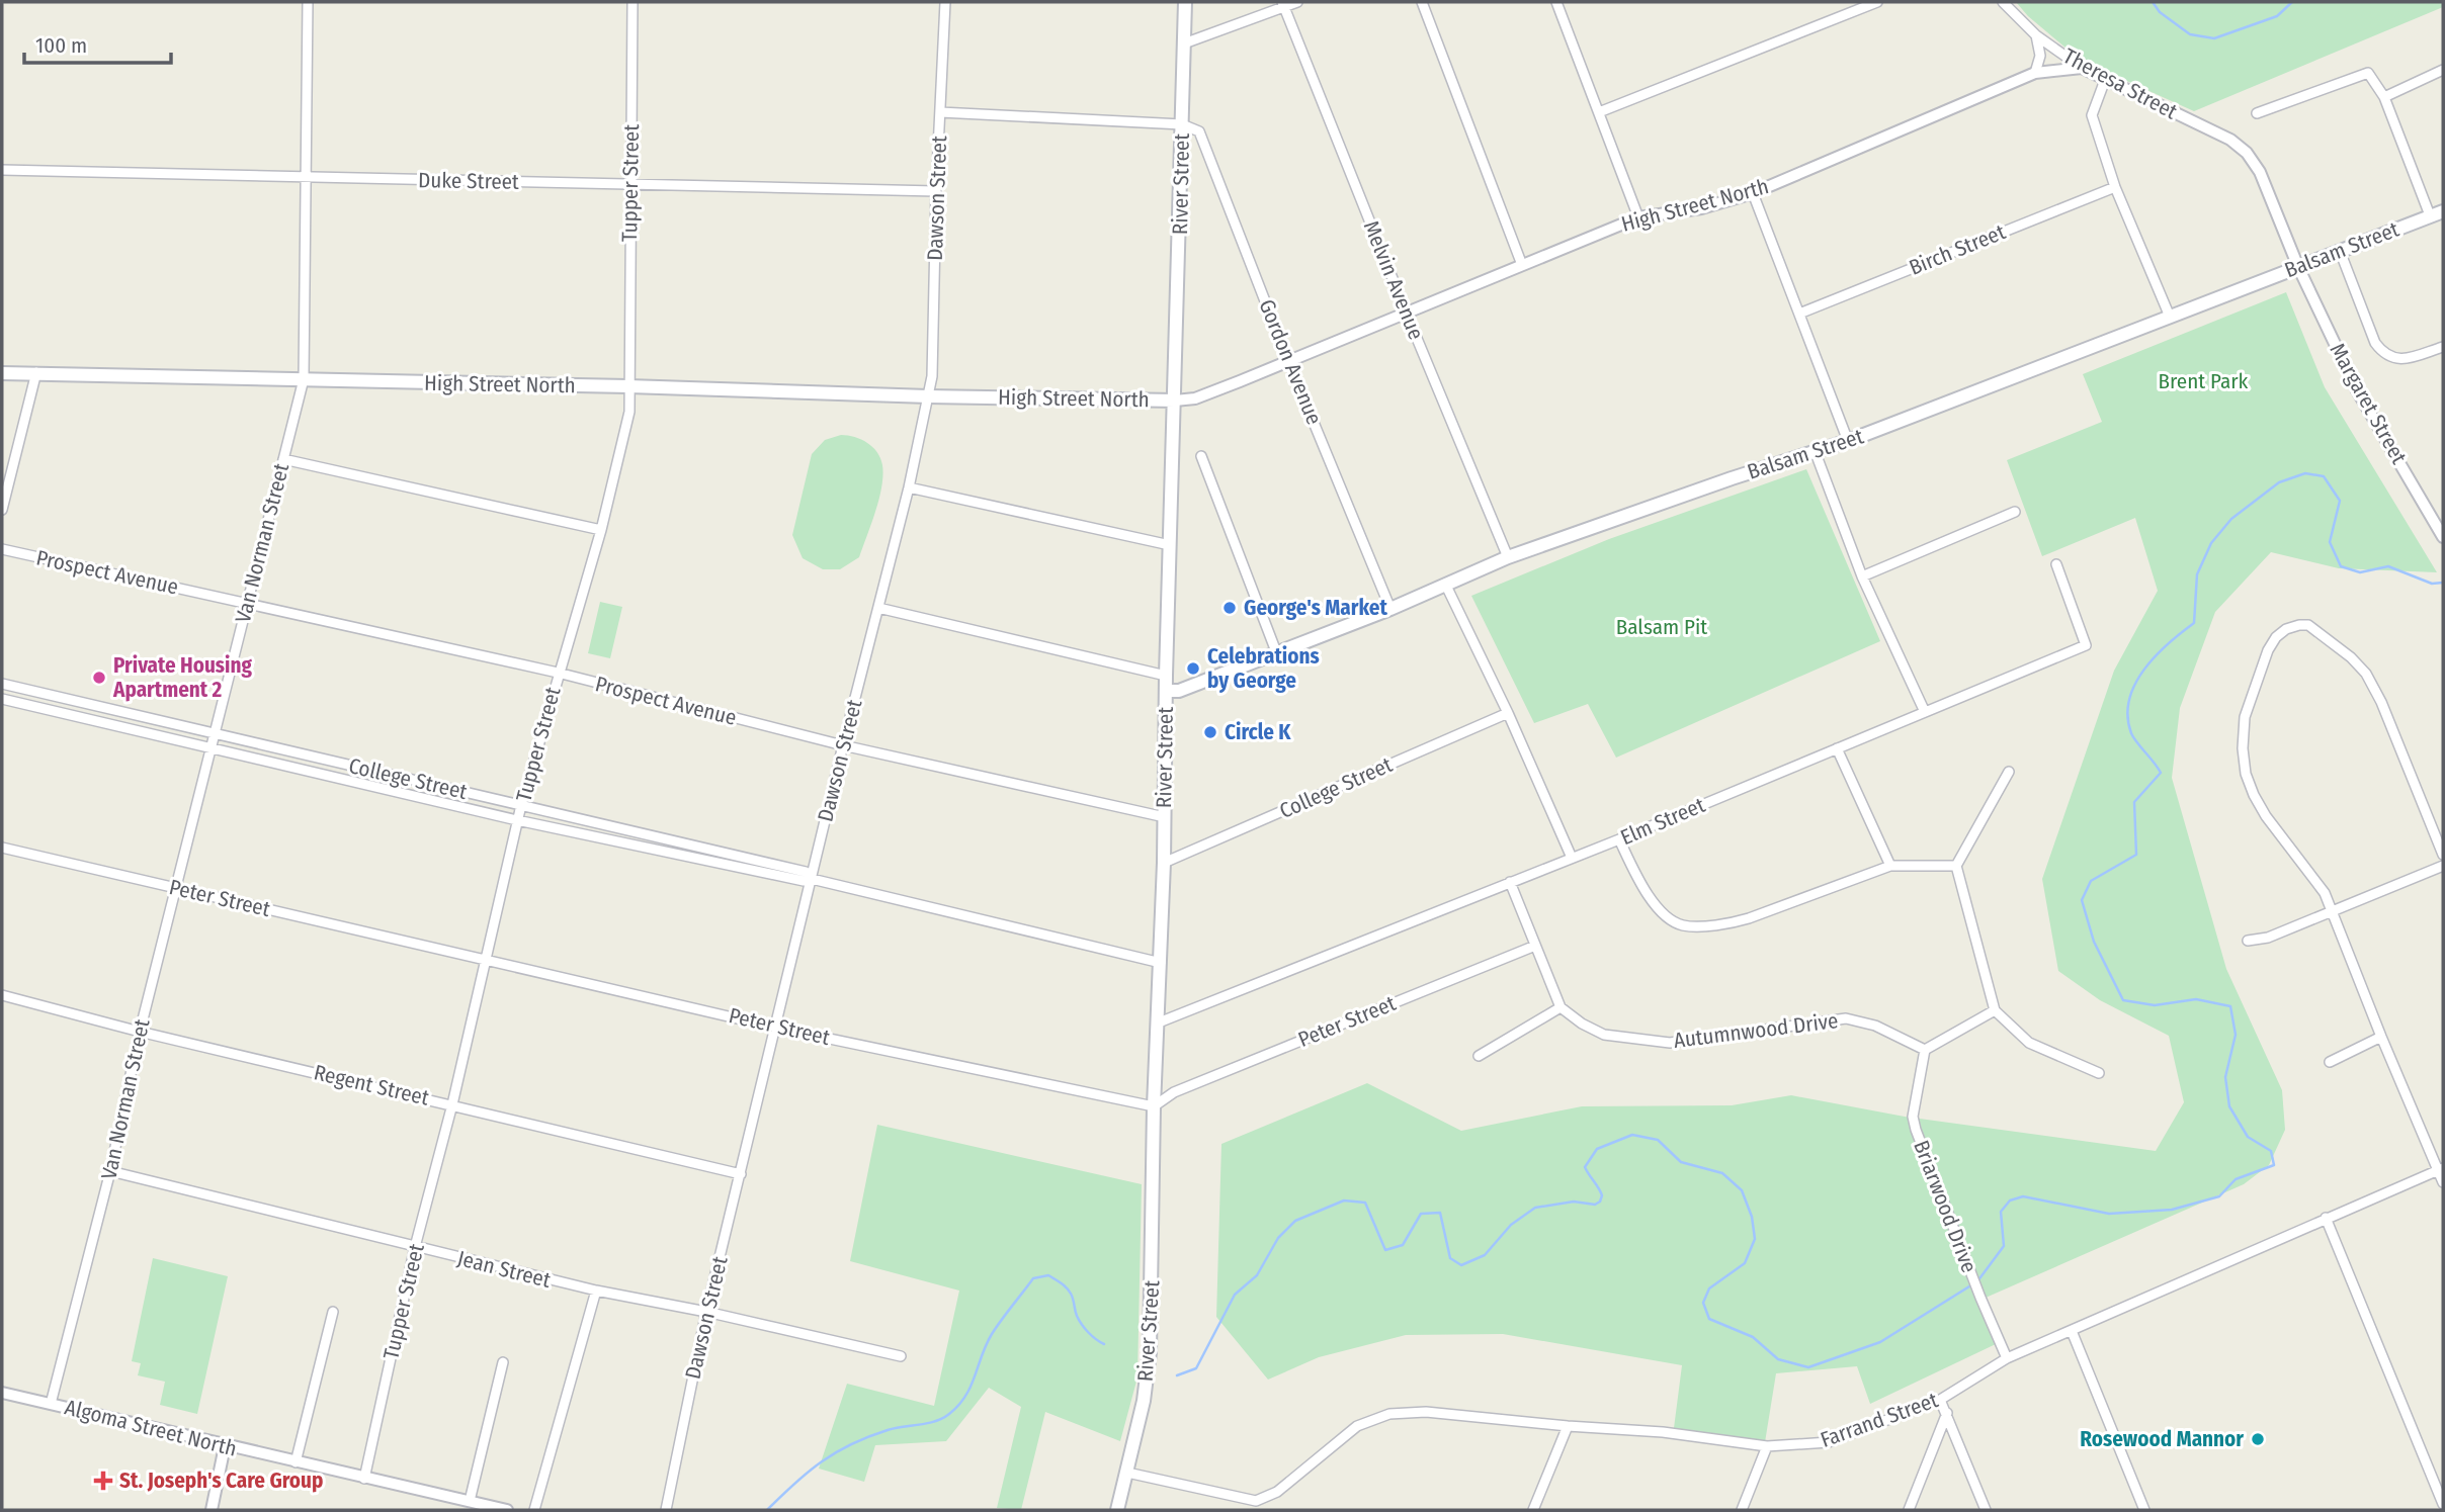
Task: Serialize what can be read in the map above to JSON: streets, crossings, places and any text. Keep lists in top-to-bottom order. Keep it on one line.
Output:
{"streets":{"main road":["River Street","High Street North","Balsam Street"],"street":["Theresa Street","Duke Street","Tupper Street","Dawson Street","Birch Street","Melvin Avenue","Gordon Avenue","Margaret Street","Van Norman Street","Prospect Avenue","College Street","Elm Street","Peter Street","Autumnwood Drive","Regent Street","Briarwood Drive","Jean Street","Farrand Street","Algoma Street North"]},"crossings":[["Theresa Street","High Street North"],["Theresa Street","Margaret Street"],["Duke Street","Tupper Street"],["Duke Street","Dawson Street"],["Duke Street","Van Norman Street"],["Tupper Street","High Street North"],["Tupper Street","Prospect Avenue"],["Tupper Street","College Street"],["Tupper Street","Peter Street"],["Tupper Street","Regent Street"],["Tupper Street","Jean Street"],["Tupper Street","Algoma Street North"],["River Street","High Street North"],["River Street","Balsam Street"],["River Street","Gordon Avenue"],["River Street","Prospect Avenue"],["River Street","College Street"],["River Street","Elm Street"],["River Street","Peter Street"],["River Street","Farrand Street"],["Dawson Street","High Street North"],["Dawson Street","Prospect Avenue"],["Dawson Street","College Street"],["Dawson Street","Peter Street"],["Dawson Street","Regent Street"],["Dawson Street","Jean Street"],["High Street North","Melvin Avenue"],["High Street North","Gordon Avenue"],["High Street North","Van Norman Street"],["Balsam Street","Melvin Avenue"],["Balsam Street","Gordon Avenue"],["Balsam Street","Margaret Street"],["Van Norman Street","Prospect Avenue"],["Van Norman Street","College Street"],["Van Norman Street","Peter Street"],["Van Norman Street","Regent Street"],["Van Norman Street","Jean Street"],["Van Norman Street","Algoma Street North"],["Autumnwood Drive","Briarwood Drive"],["Briarwood Drive","Farrand Street"]],"parks":["Brent Park","Balsam Pit"],"places":{"other":["George's Market","Celebrations by George","Private Housing Apartment 2","Circle K","Rosewood Mannor"],"health":["St. Joseph's Care Group"]},"scale_bar":"100 m"}
